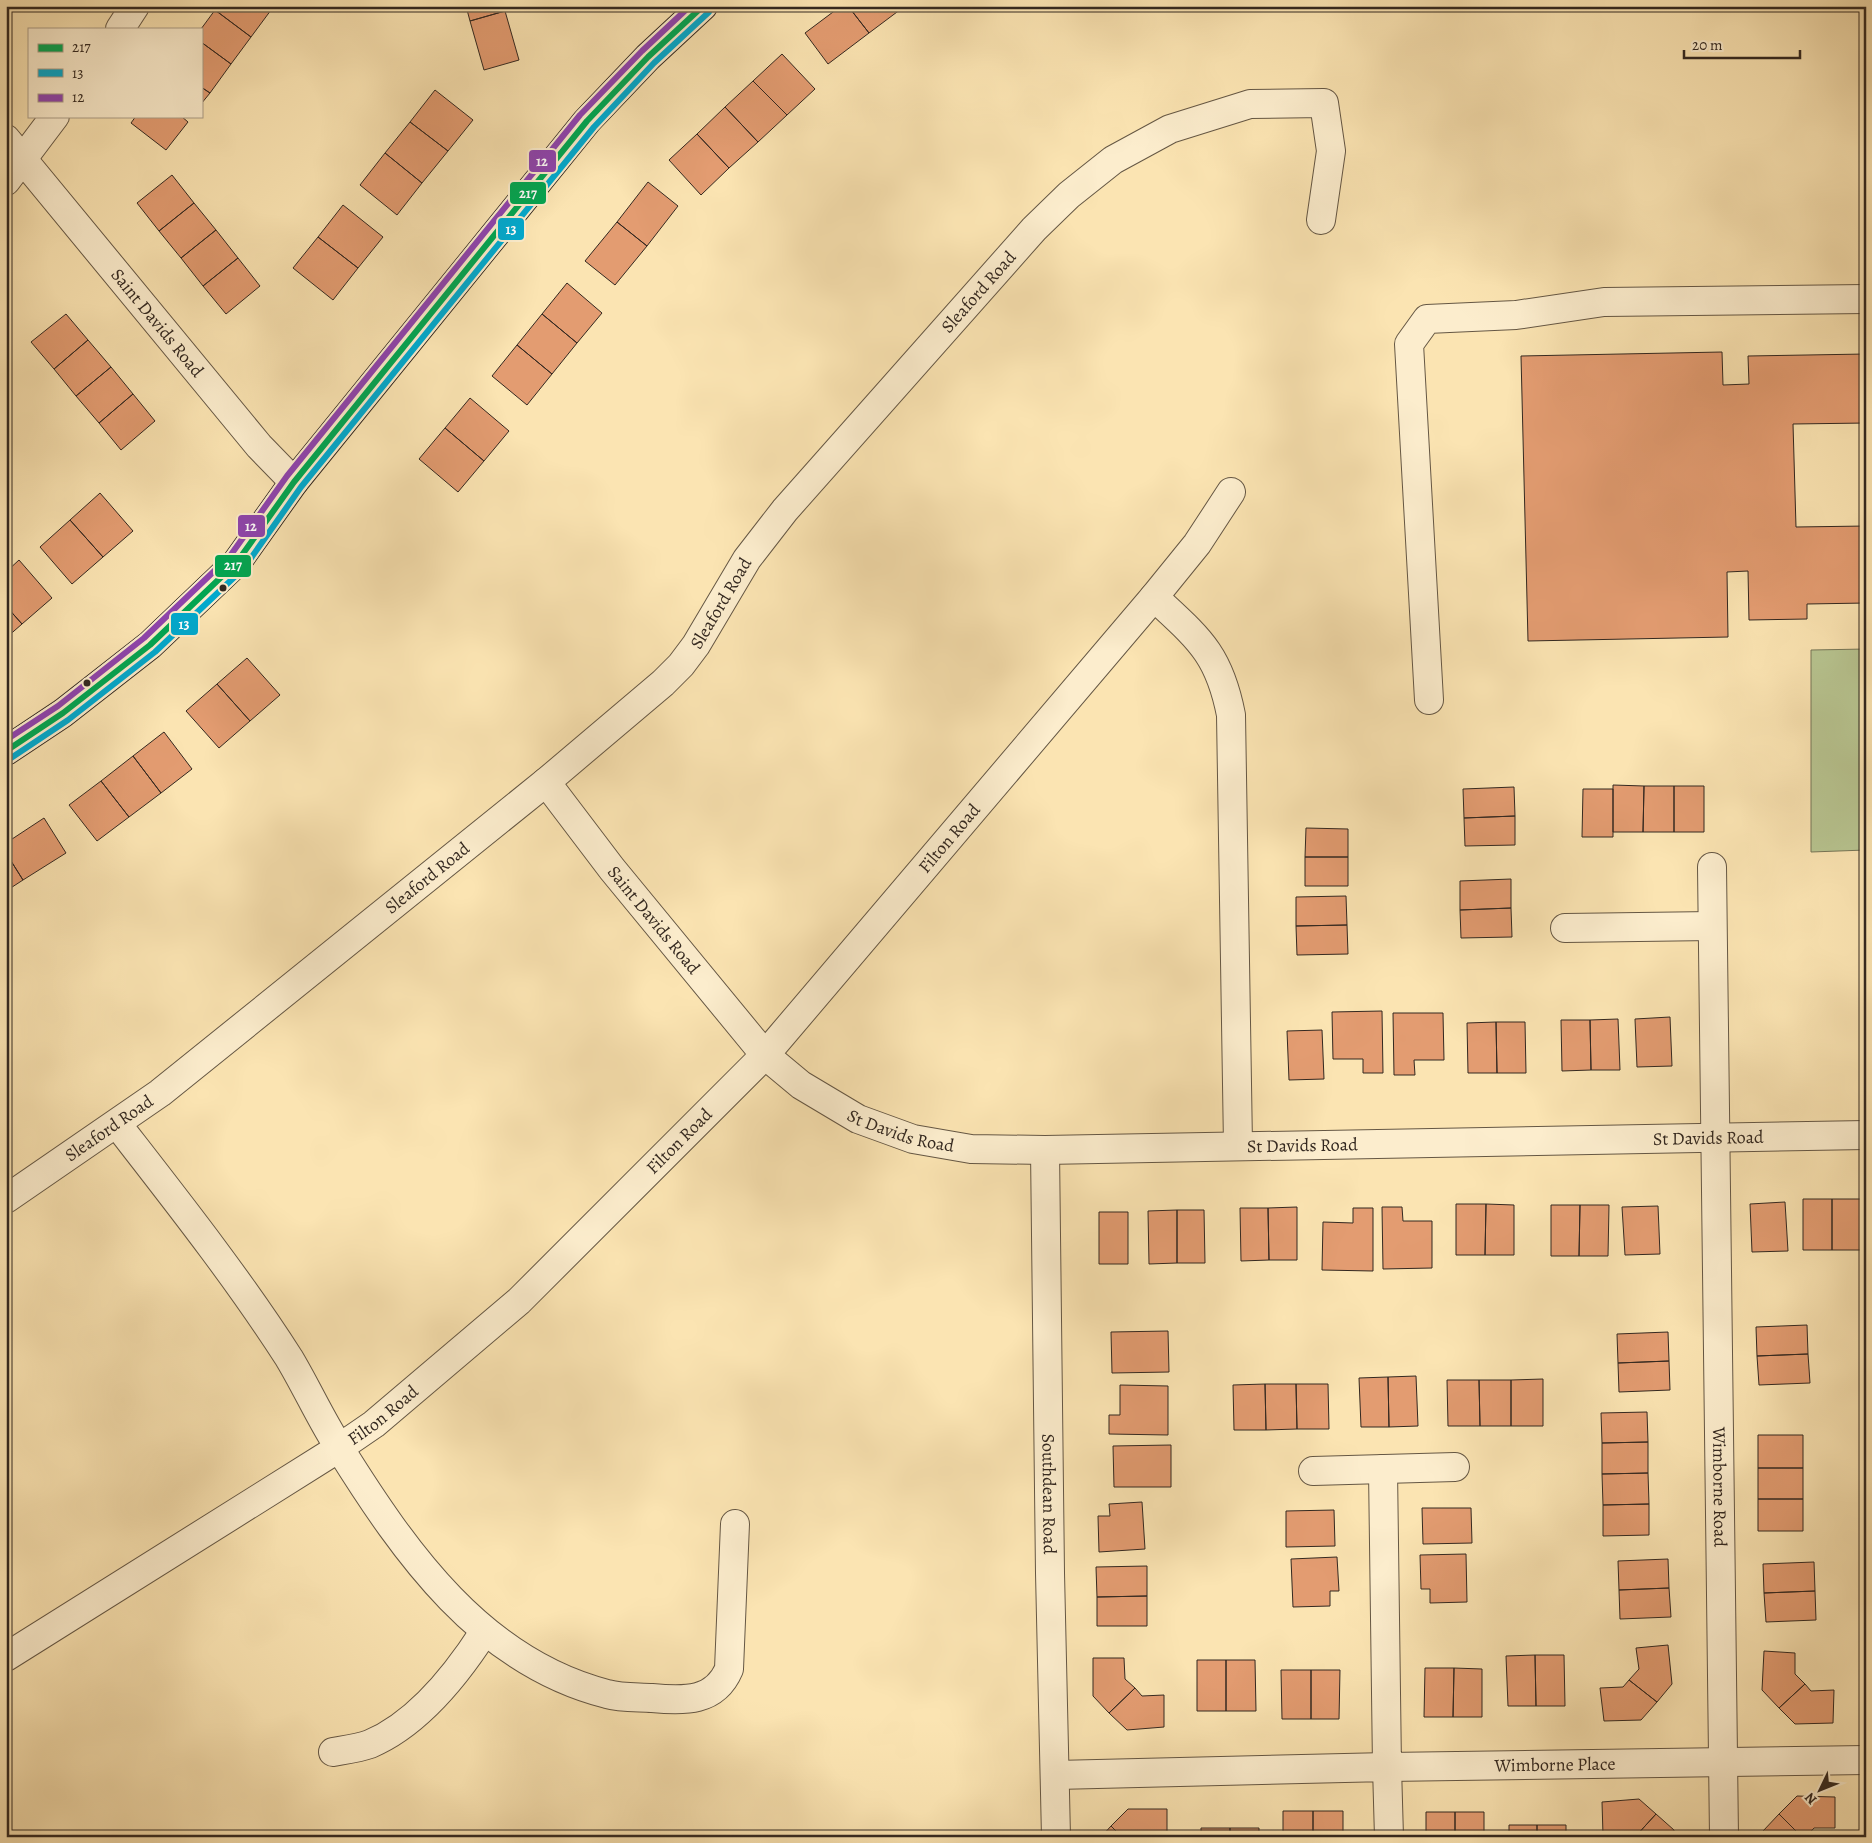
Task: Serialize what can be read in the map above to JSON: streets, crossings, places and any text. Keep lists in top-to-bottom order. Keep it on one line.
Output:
{"streets":{"street":["Sleaford Road","Saint Davids Road","Filton Road","St Davids Road","Wimborne Road","Southdean Road","Wimborne Place"]},"crossings":[["Sleaford Road","Saint Davids Road"],["Saint Davids Road","Filton Road"],["Saint Davids Road","St Davids Road"],["Filton Road","St Davids Road"],["St Davids Road","Wimborne Road"],["St Davids Road","Southdean Road"],["Wimborne Road","Wimborne Place"],["Southdean Road","Wimborne Place"]],"lines":["transit line 217","transit line 12","transit line 13"],"legend":["217","13","12"],"scale_bar":"20 m","north":"bottom left"}
